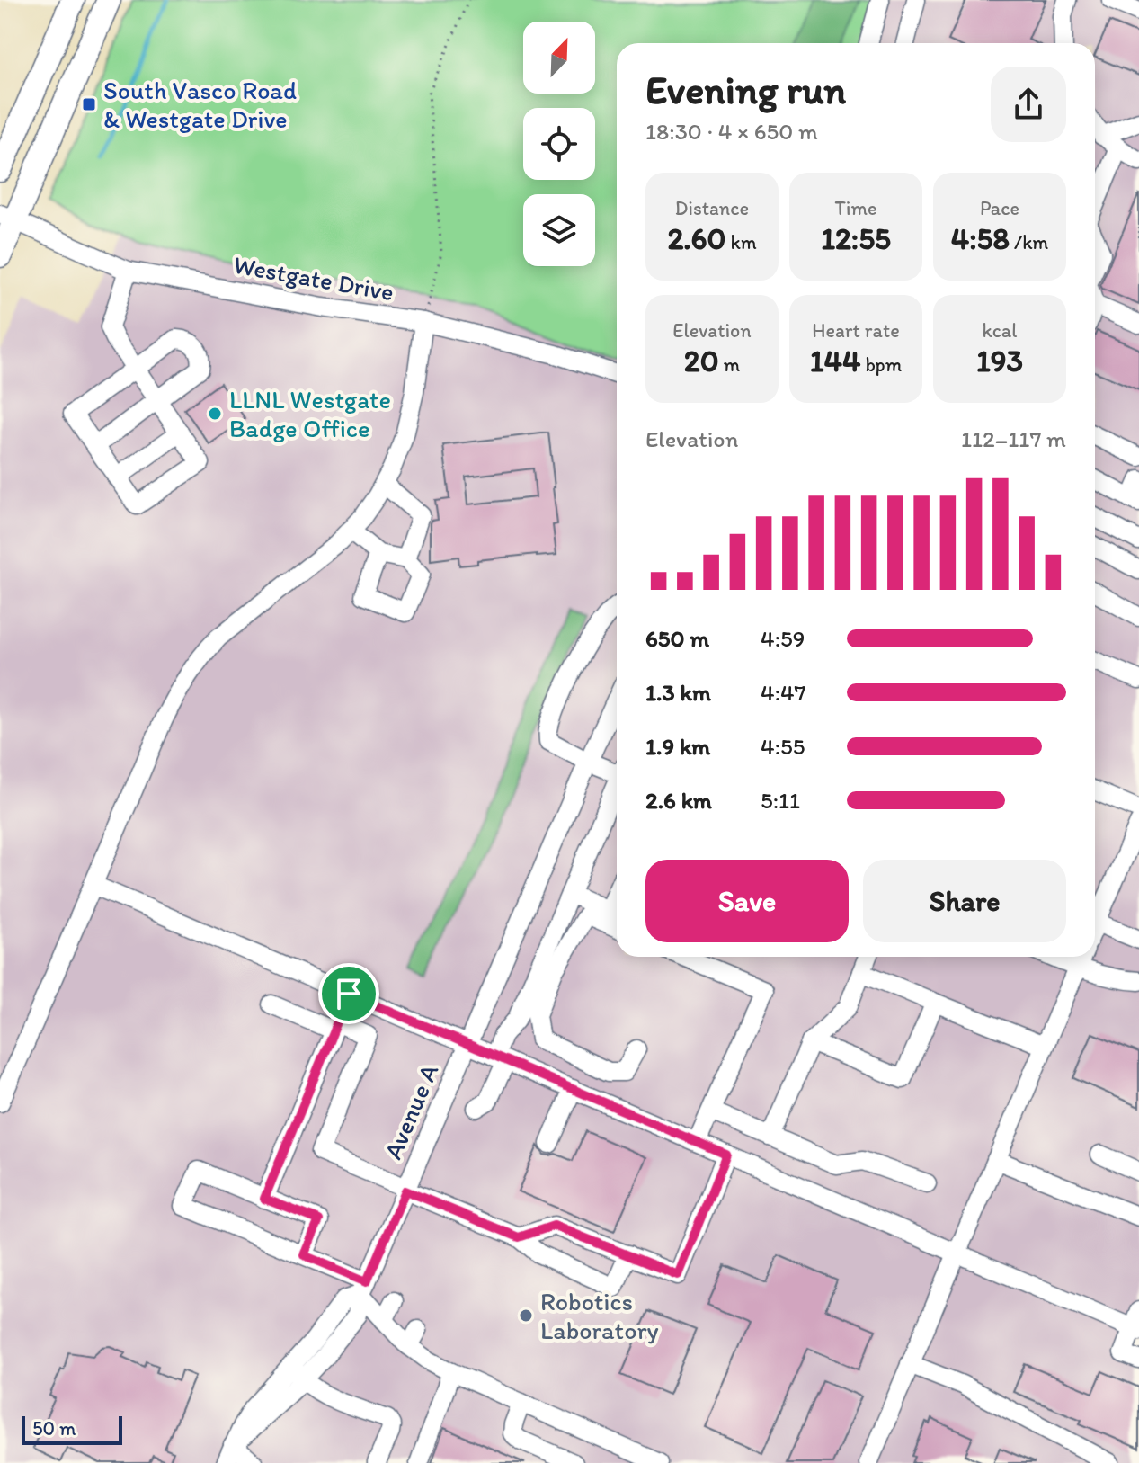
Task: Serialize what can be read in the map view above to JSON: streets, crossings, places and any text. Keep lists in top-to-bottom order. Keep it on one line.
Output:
{"streets":{"street":["Westgate Drive","Avenue A"]},"places":{"transit":["South Vasco Road & Westgate Drive"],"other":["LLNL Westgate Badge Office","Robotics Laboratory"]},"scale_bar":"50 m","north":"top right","page":{"heading":["Evening run","18:30 · 4 × 650 m"],"stats":[["Distance","2.60 km"],["Time","12:55"],["Pace","4:58 /km"],["Elevation","20 m"],["Heart rate","144 bpm"],["kcal","193"]],"chart":["Elevation","112–117 m"],"list":[{"name":"650 m","note":"4:59"},{"name":"1.3 km","note":"4:47"},{"name":"1.9 km","note":"4:55"},{"name":"2.6 km","note":"5:11"}],"buttons":["Save","Share"],"scale":"50 m"}}
